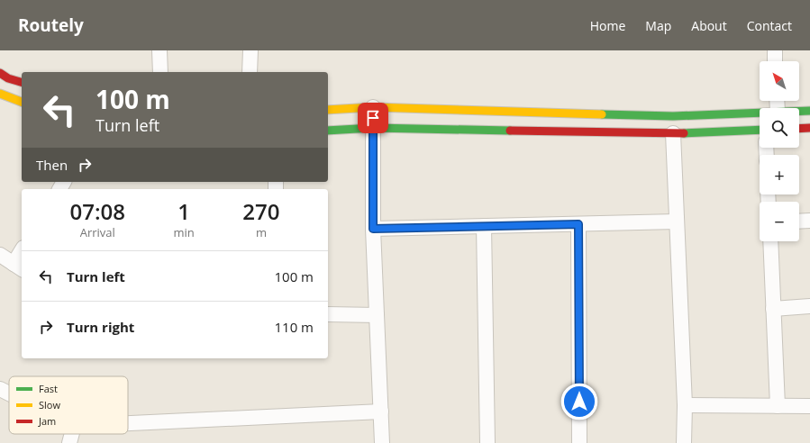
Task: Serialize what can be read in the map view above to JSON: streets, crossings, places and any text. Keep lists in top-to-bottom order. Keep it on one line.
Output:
{"legend":["Fast","Slow","Jam"],"north":"top left","page":{"header":"Routely","nav":["Home","Map","About","Contact"],"map_buttons":["+","−"],"turn":["100 m","Turn left"],"then":"Then","eta":["07:08","Arrival","1","min","270","m"],"list":[{"name":"Turn left","value":"100 m"},{"name":"Turn right","value":"110 m"}]}}
